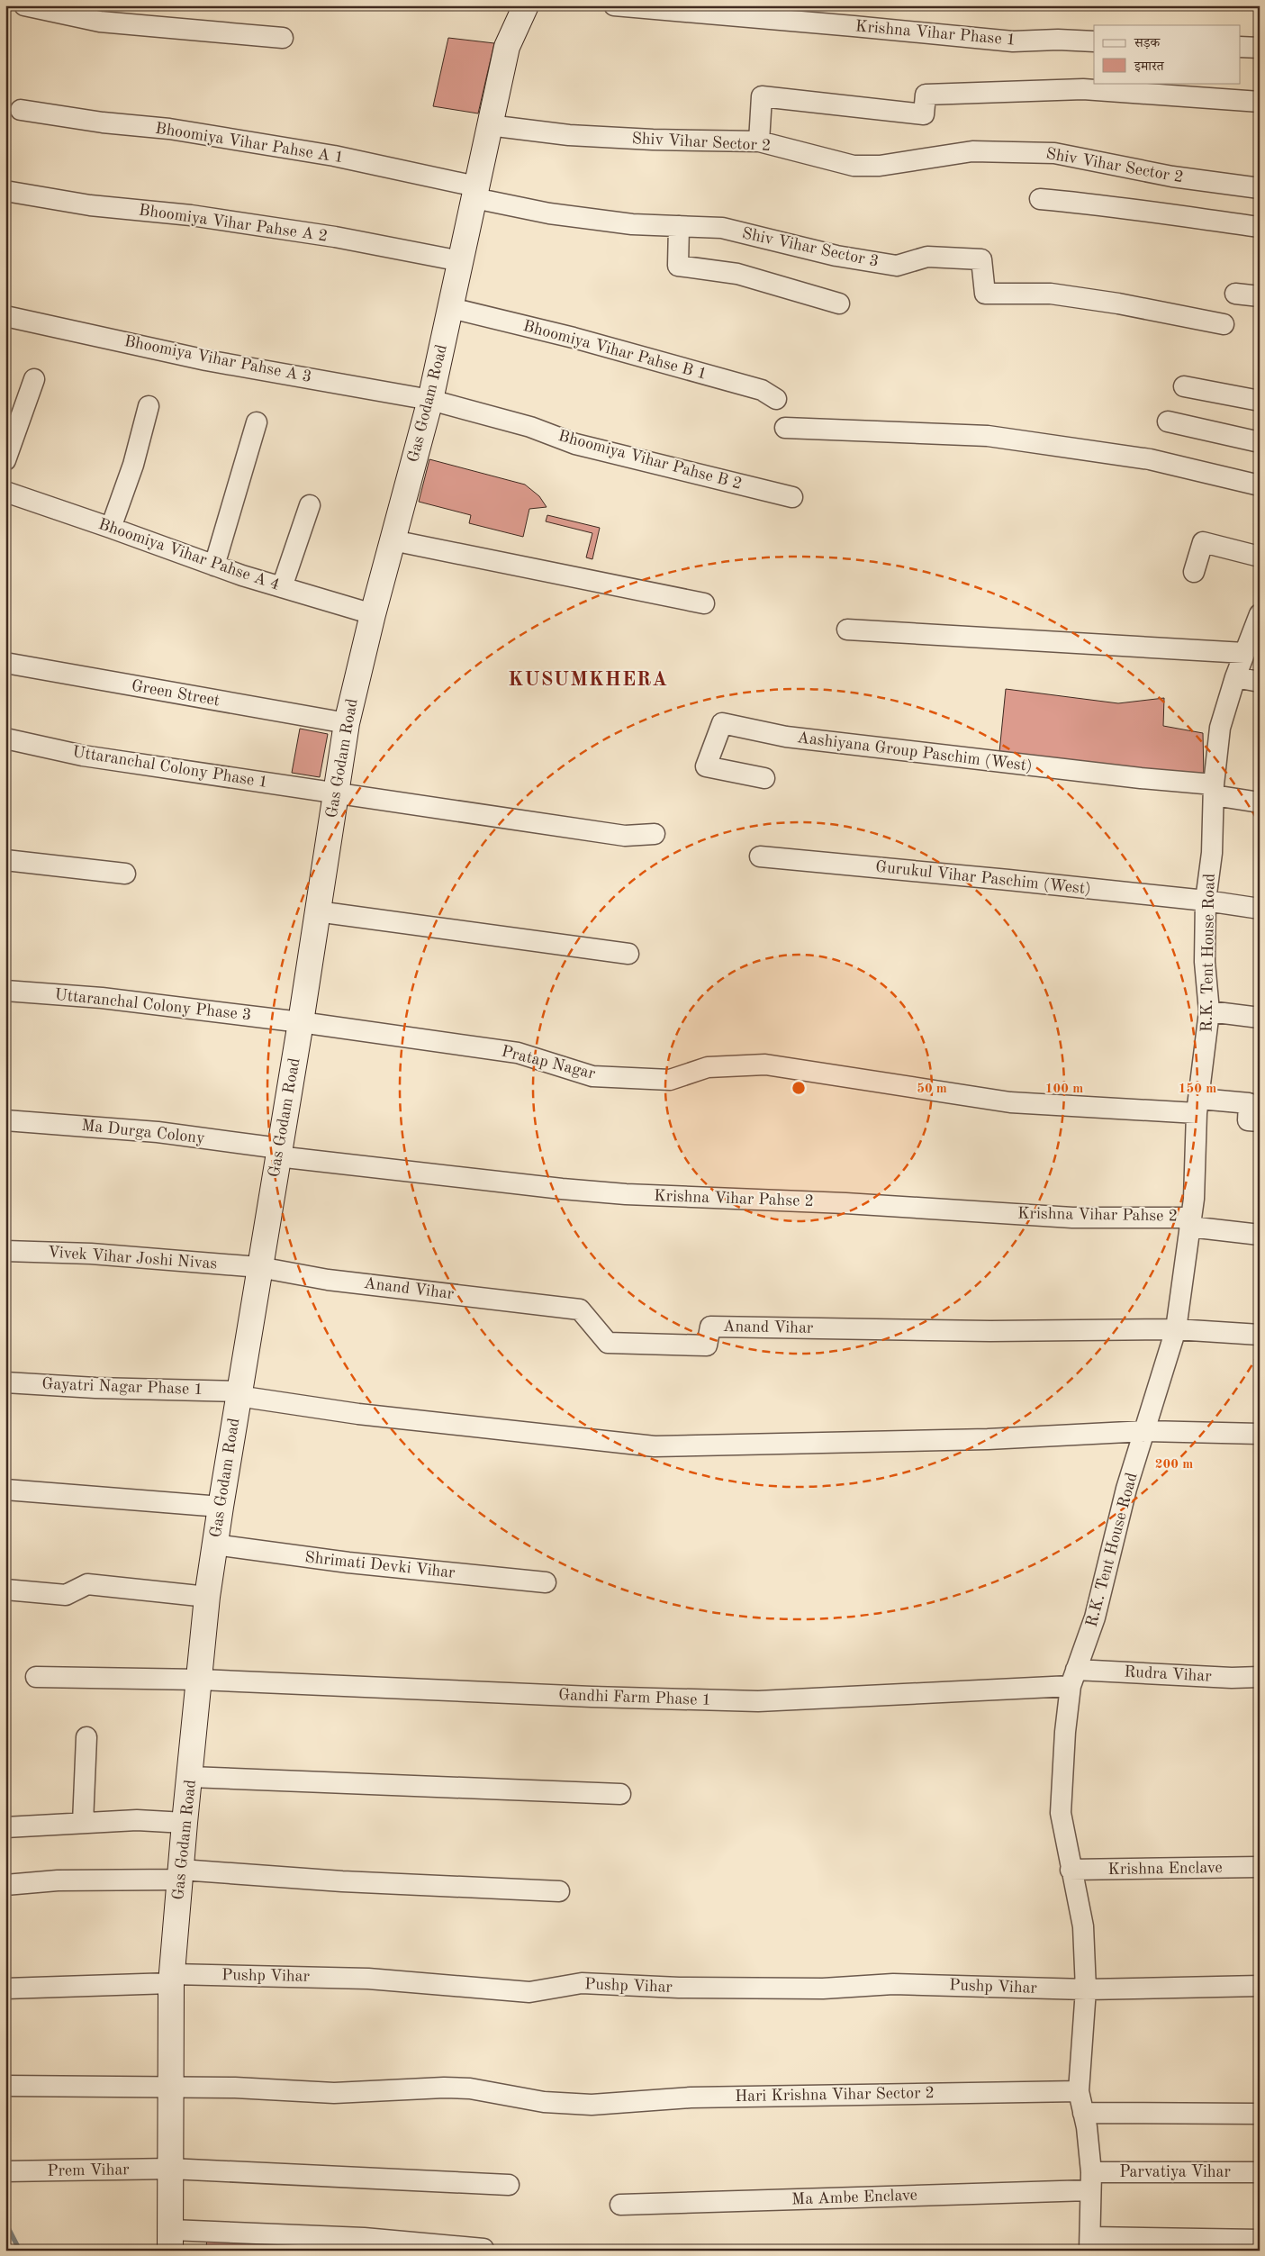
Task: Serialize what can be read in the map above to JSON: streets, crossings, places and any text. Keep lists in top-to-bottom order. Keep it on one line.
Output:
{"streets":{"main road":["Gas Godam Road"],"street":["Krishna Vihar Phase 1","Shiv Vihar Sector 2","Bhoomiya Vihar Pahse A 1","Bhoomiya Vihar Pahse A 2","Shiv Vihar Sector 3","Bhoomiya Vihar Pahse B 1","Bhoomiya Vihar Pahse A 3","Bhoomiya Vihar Pahse B 2","Bhoomiya Vihar Pahse A 4","Green Street","Aashiyana Group Paschim (West)","Uttaranchal Colony Phase 1","Gurukul Vihar Paschim (West)","R.K. Tent House Road","Uttaranchal Colony Phase 3","Pratap Nagar","Ma Durga Colony","Krishna Vihar Pahse 2","Vivek Vihar Joshi Nivas","Anand Vihar","Gayatri Nagar Phase 1","Shrimati Devki Vihar","Rudra Vihar","Gandhi Farm Phase 1","Krishna Enclave","Pushp Vihar","Hari Krishna Vihar Sector 2","Prem Vihar","Parvatiya Vihar","Ma Ambe Enclave"]},"crossings":[["Shiv Vihar Sector 2","Gas Godam Road"],["Bhoomiya Vihar Pahse A 1","Shiv Vihar Sector 3"],["Bhoomiya Vihar Pahse A 1","Gas Godam Road"],["Bhoomiya Vihar Pahse A 2","Gas Godam Road"],["Shiv Vihar Sector 3","Gas Godam Road"],["Bhoomiya Vihar Pahse B 1","Gas Godam Road"],["Bhoomiya Vihar Pahse A 3","Gas Godam Road"],["Bhoomiya Vihar Pahse A 3","Bhoomiya Vihar Pahse B 2"],["Gas Godam Road","Bhoomiya Vihar Pahse B 2"],["Gas Godam Road","Bhoomiya Vihar Pahse A 4"],["Gas Godam Road","Green Street"],["Gas Godam Road","Uttaranchal Colony Phase 1"],["Gas Godam Road","Uttaranchal Colony Phase 3"],["Gas Godam Road","Pratap Nagar"],["Gas Godam Road","Ma Durga Colony"],["Gas Godam Road","Krishna Vihar Pahse 2"],["Gas Godam Road","Vivek Vihar Joshi Nivas"],["Gas Godam Road","Anand Vihar"],["Gas Godam Road","Gayatri Nagar Phase 1"],["Gas Godam Road","Shrimati Devki Vihar"],["Gas Godam Road","Gandhi Farm Phase 1"],["Gas Godam Road","Pushp Vihar"],["Gas Godam Road","Hari Krishna Vihar Sector 2"],["Gas Godam Road","Prem Vihar"],["Aashiyana Group Paschim (West)","R.K. Tent House Road"],["Gurukul Vihar Paschim (West)","R.K. Tent House Road"],["R.K. Tent House Road","Pratap Nagar"],["R.K. Tent House Road","Krishna Vihar Pahse 2"],["R.K. Tent House Road","Anand Vihar"],["R.K. Tent House Road","Gayatri Nagar Phase 1"],["R.K. Tent House Road","Rudra Vihar"],["R.K. Tent House Road","Gandhi Farm Phase 1"],["R.K. Tent House Road","Krishna Enclave"],["R.K. Tent House Road","Pushp Vihar"],["R.K. Tent House Road","Hari Krishna Vihar Sector 2"],["R.K. Tent House Road","Parvatiya Vihar"],["R.K. Tent House Road","Ma Ambe Enclave"],["Uttaranchal Colony Phase 3","Pratap Nagar"],["Ma Durga Colony","Krishna Vihar Pahse 2"],["Vivek Vihar Joshi Nivas","Anand Vihar"],["Rudra Vihar","Gandhi Farm Phase 1"],["Parvatiya Vihar","Ma Ambe Enclave"]],"districts":["KUSUMKHERA"],"legend":["सड़क","इमारत"],"rings":["50 m","100 m","150 m","200 m"]}
